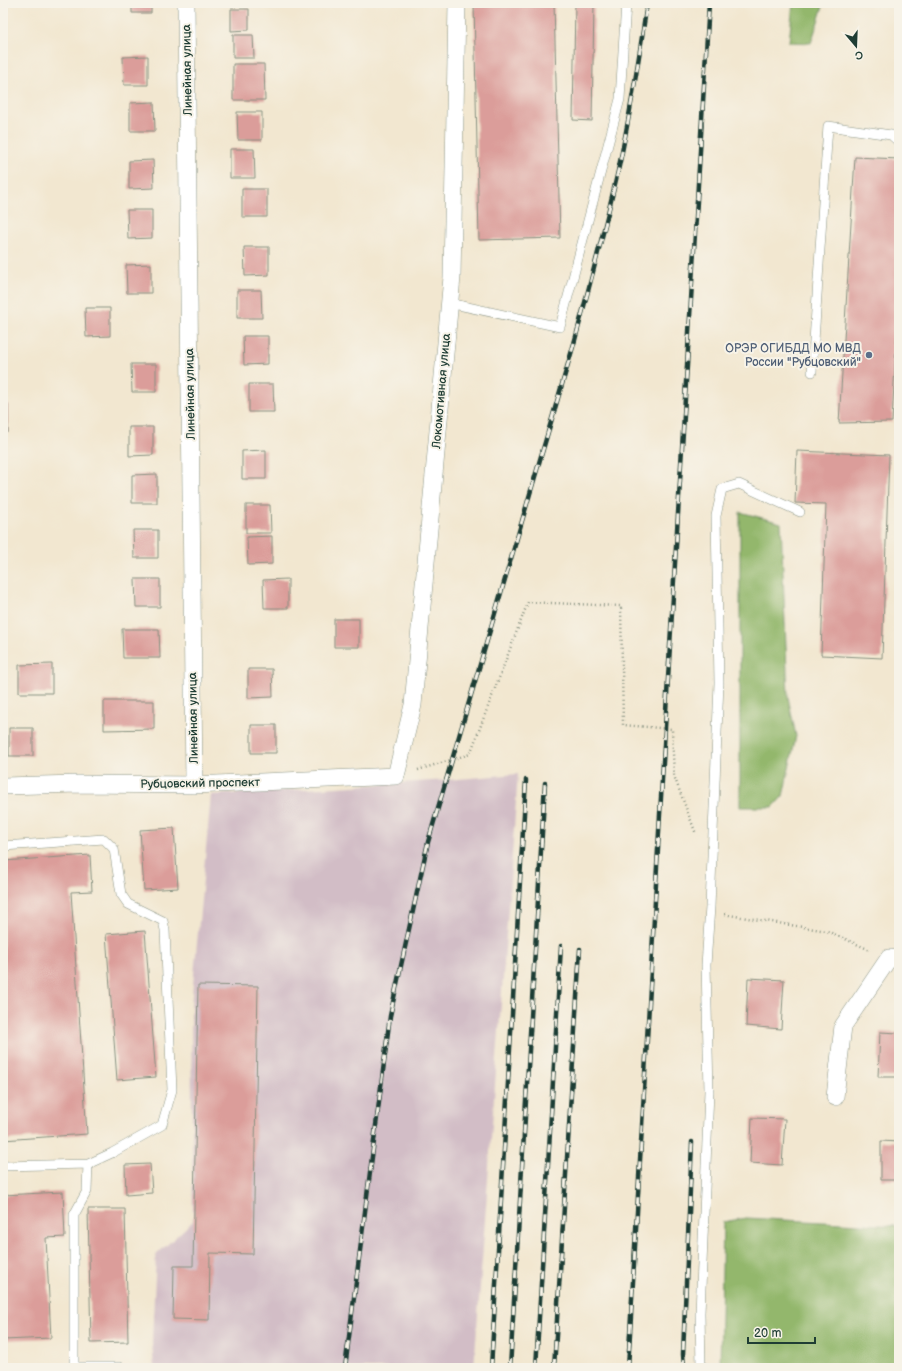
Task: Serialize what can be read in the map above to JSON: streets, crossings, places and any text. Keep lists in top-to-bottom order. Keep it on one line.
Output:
{"streets":{"street":["Линейная улица","Локомотивная улица","Рубцовский проспект"]},"crossings":[["Линейная улица","Рубцовский проспект"],["Локомотивная улица","Рубцовский проспект"]],"places":["ОРЭР ОГИБДД МО МВД России \"Рубцовский\""],"scale_bar":"20 m","north":"bottom"}
